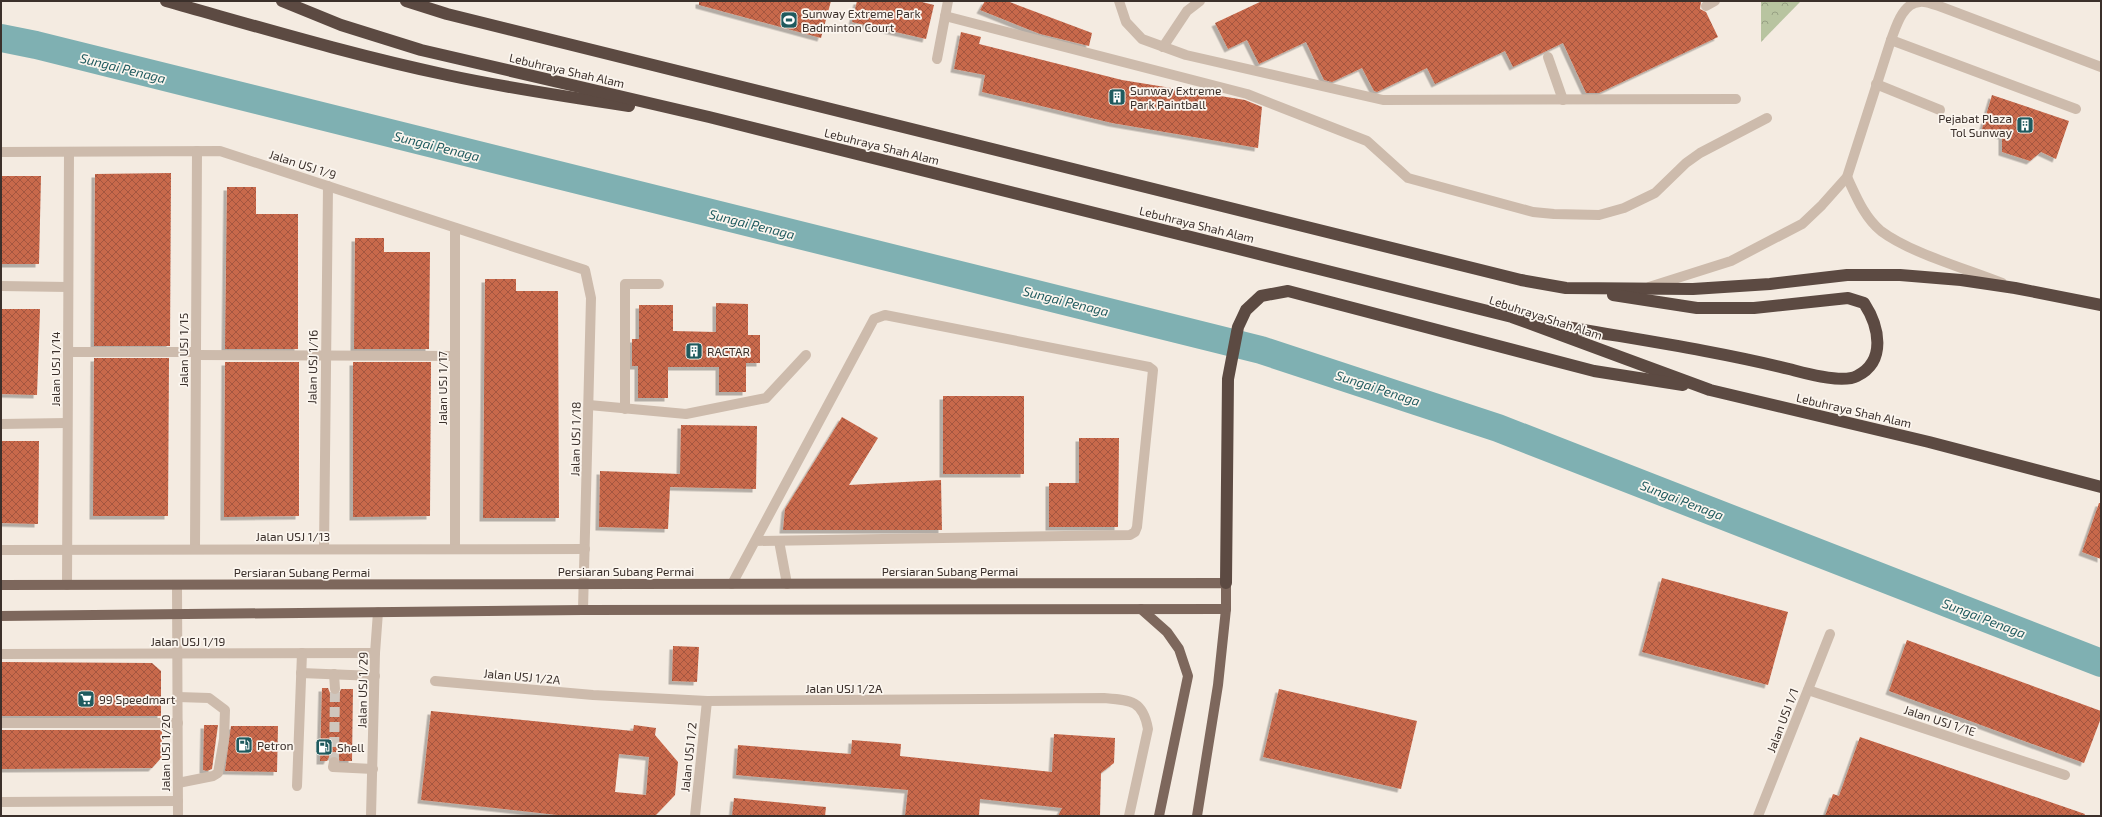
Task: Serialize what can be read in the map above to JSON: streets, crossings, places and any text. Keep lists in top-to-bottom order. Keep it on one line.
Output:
{"streets":{"highway":["Lebuhraya Shah Alam"],"main road":["Persiaran Subang Permai"],"street":["Jalan USJ 1/9","Jalan USJ 1/15","Jalan USJ 1/16","Jalan USJ 1/14","Jalan USJ 1/17","Jalan USJ 1/18","Jalan USJ 1/13","Jalan USJ 1/19","Jalan USJ 1/2A","Jalan USJ 1/29","Jalan USJ 1/1","Jalan USJ 1/1E","Jalan USJ 1/20","Jalan USJ 1/2"]},"crossings":[["Jalan USJ 1/9","Jalan USJ 1/15"],["Jalan USJ 1/9","Jalan USJ 1/16"],["Jalan USJ 1/9","Jalan USJ 1/14"],["Jalan USJ 1/9","Jalan USJ 1/17"],["Jalan USJ 1/9","Jalan USJ 1/18"],["Jalan USJ 1/15","Jalan USJ 1/13"],["Jalan USJ 1/16","Jalan USJ 1/13"],["Jalan USJ 1/14","Jalan USJ 1/13"],["Jalan USJ 1/14","Persiaran Subang Permai"],["Jalan USJ 1/17","Jalan USJ 1/13"],["Jalan USJ 1/18","Jalan USJ 1/13"],["Jalan USJ 1/18","Persiaran Subang Permai"],["Persiaran Subang Permai","Jalan USJ 1/20"],["Jalan USJ 1/19","Jalan USJ 1/29"],["Jalan USJ 1/19","Jalan USJ 1/20"],["Jalan USJ 1/2A","Jalan USJ 1/2"],["Jalan USJ 1/1","Jalan USJ 1/1E"]],"water":["Sungai Penaga"],"places":{"sports":["Sunway Extreme Park Badminton Court"],"building":["Sunway Extreme Park Paintball","Pejabat Plaza Tol Sunway","RACTAR"],"supermarket":["99 Speedmart"],"fuel station":["Petron","Shell"]}}
